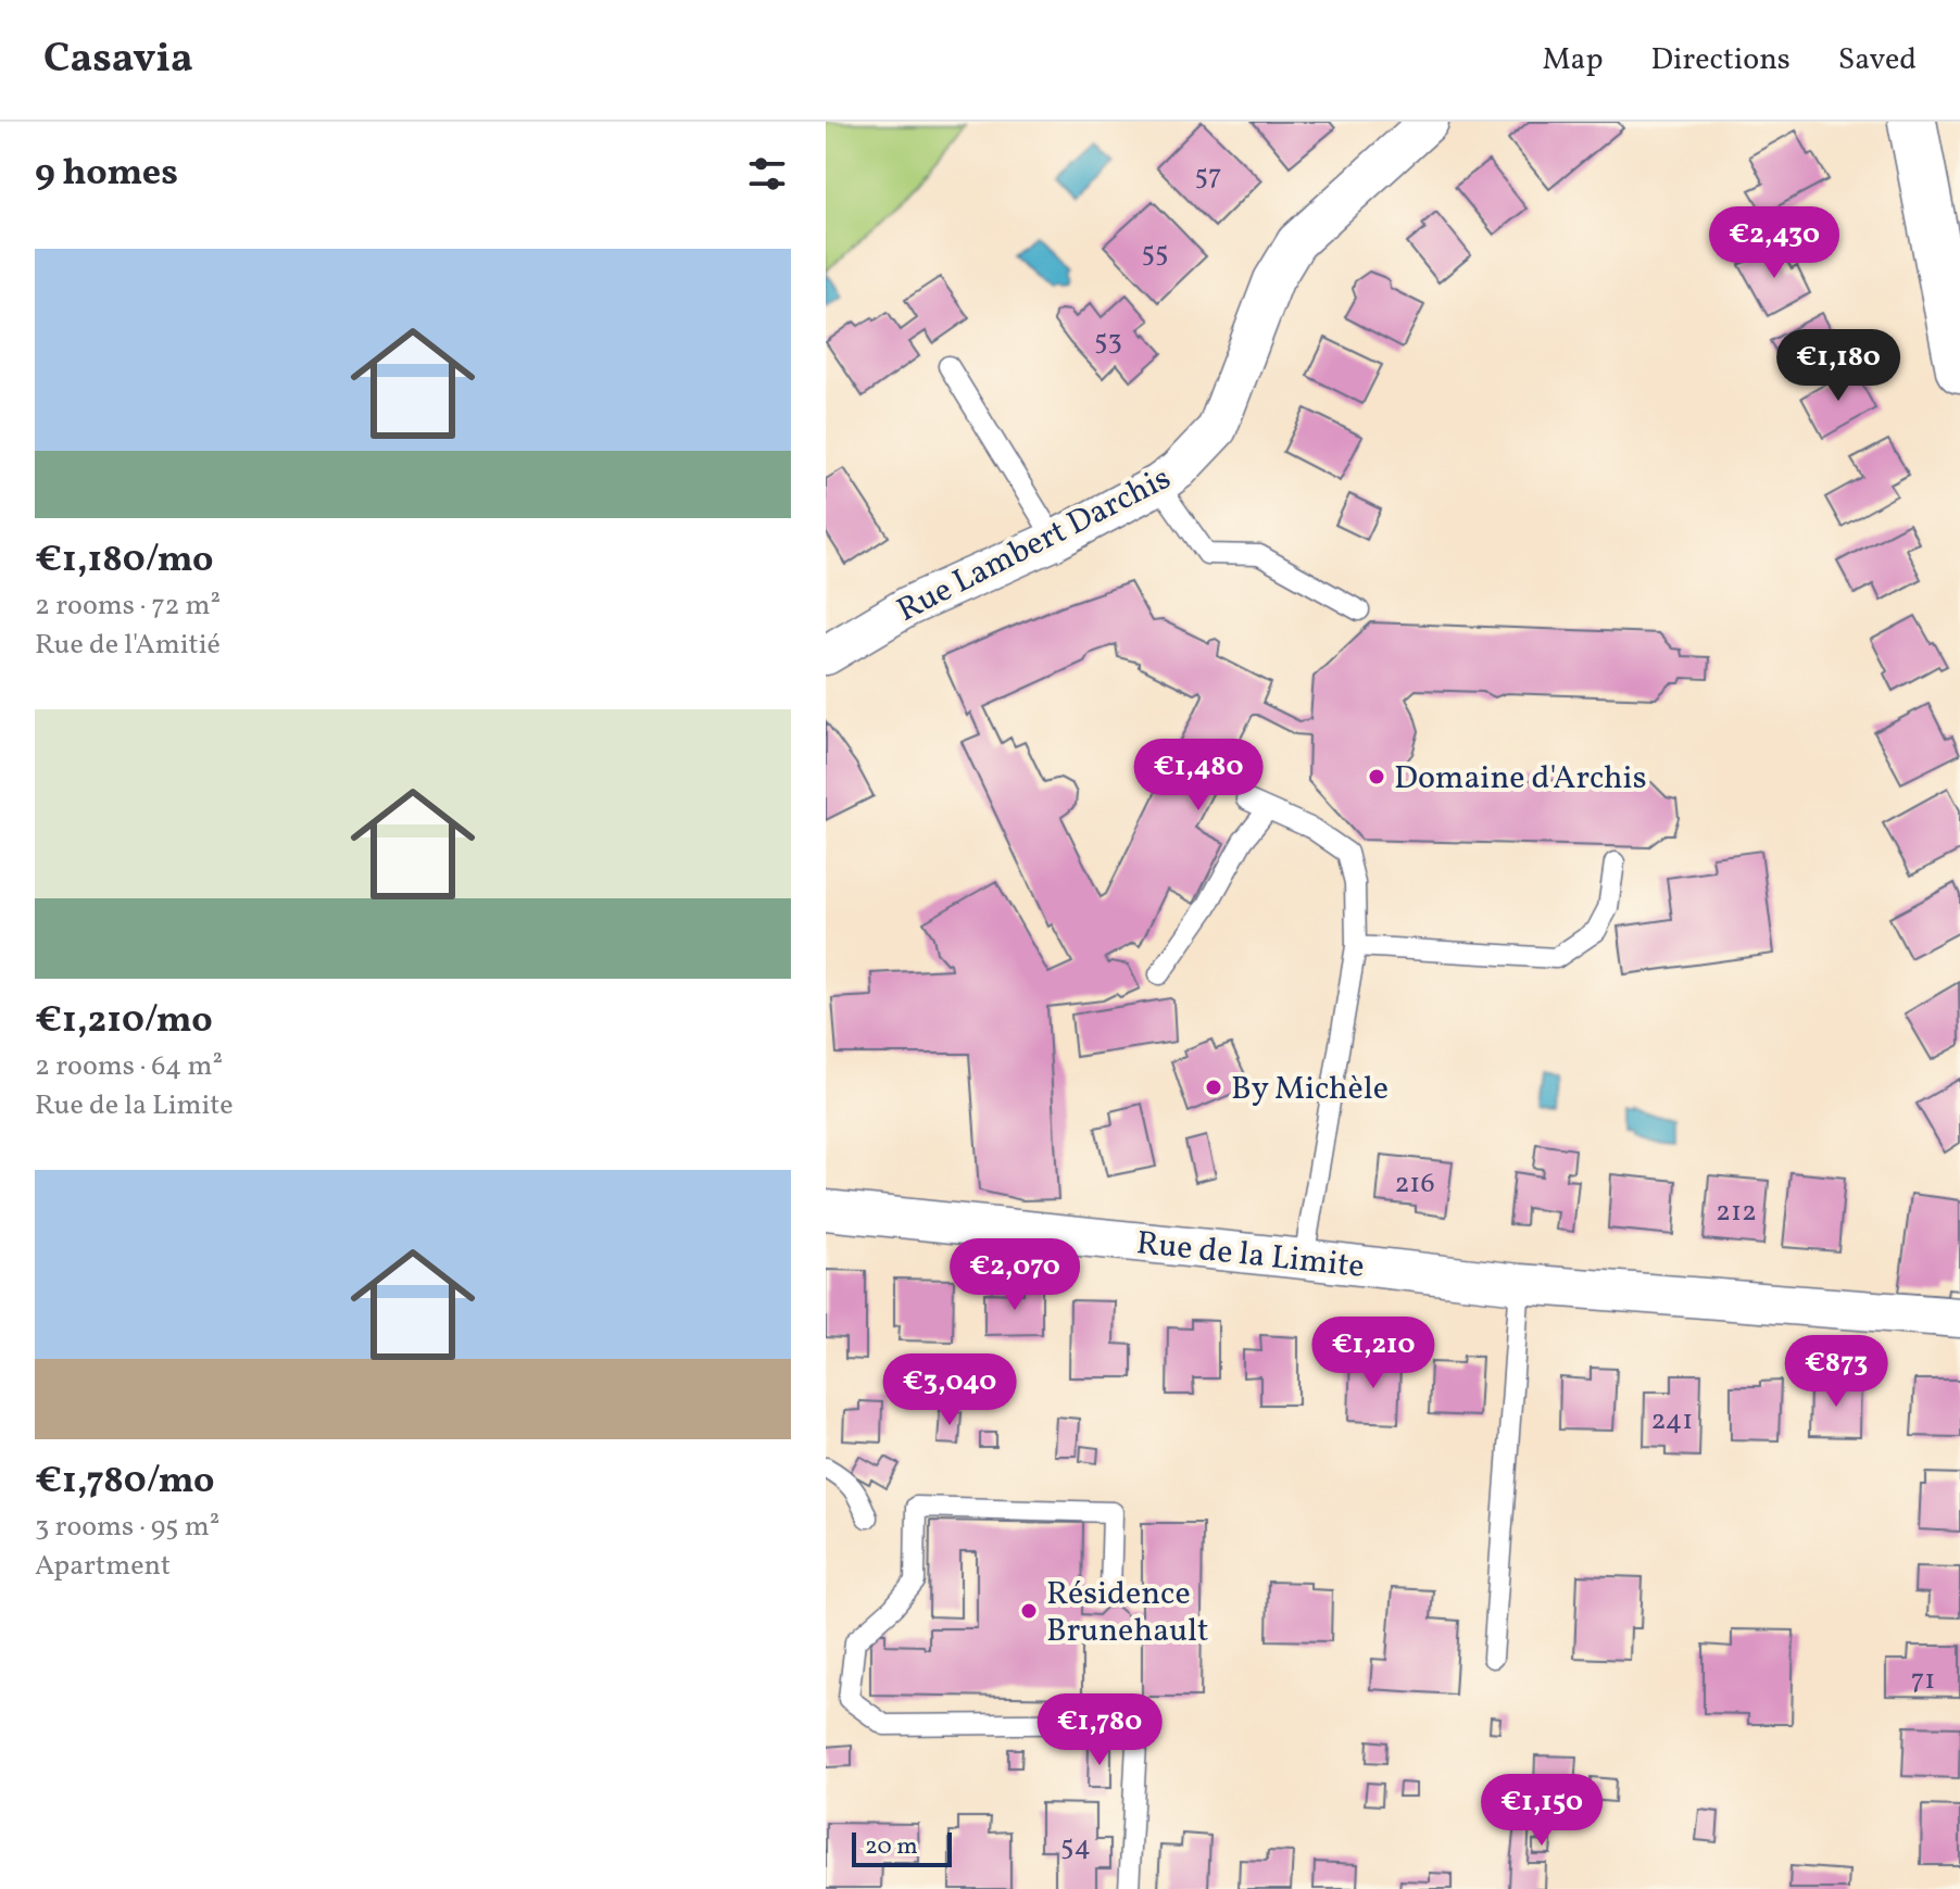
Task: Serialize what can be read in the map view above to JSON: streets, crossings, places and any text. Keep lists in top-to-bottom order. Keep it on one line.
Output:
{"streets":{"street":["Rue Lambert Darchis","Rue de la Limite"]},"places":["Domaine d'Archis","By Michèle","Résidence Brunehault"],"house_numbers":["57","55","53","216","212","241","71","54"],"scale_bar":"20 m","page":{"header":"Casavia","nav":["Map","Directions","Saved"],"heading":"9 homes","price":["€2,430","€1,180","€1,480","€2,070","€1,210","€873","€3,040","€1,780","€1,150"],"list":[{"name":"€1,180/mo","note":"2 rooms · 72 m² · Rue de l'Amitié"},{"name":"€1,210/mo","note":"2 rooms · 64 m² · Rue de la Limite"},{"name":"€1,780/mo","note":"3 rooms · 95 m² · Apartment"}],"scale":"20 m"}}
